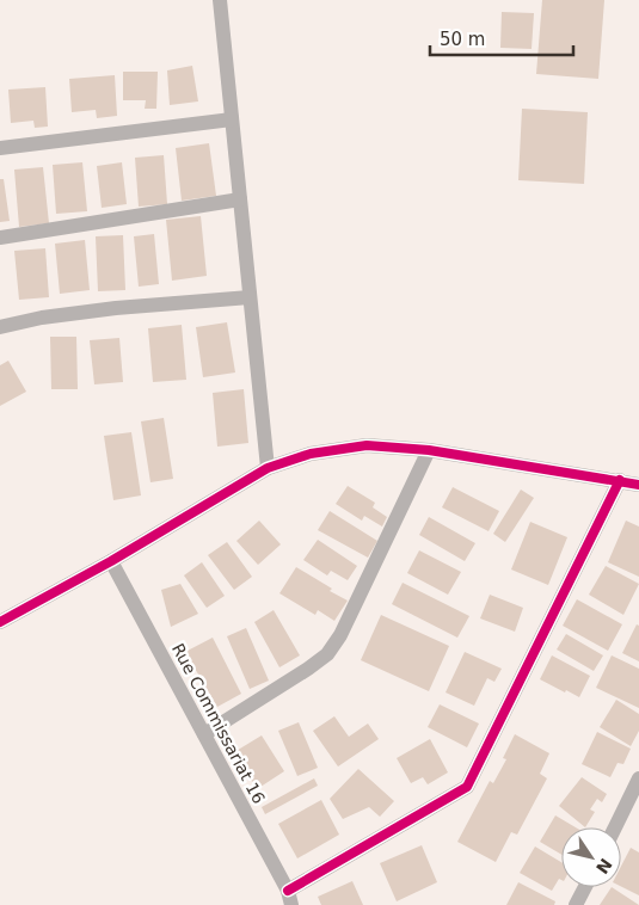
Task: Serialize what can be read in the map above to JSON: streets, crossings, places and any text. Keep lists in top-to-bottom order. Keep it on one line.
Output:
{"streets":{"street":["Rue Commissariat 16"]},"scale_bar":"50 m","north":"bottom right"}
